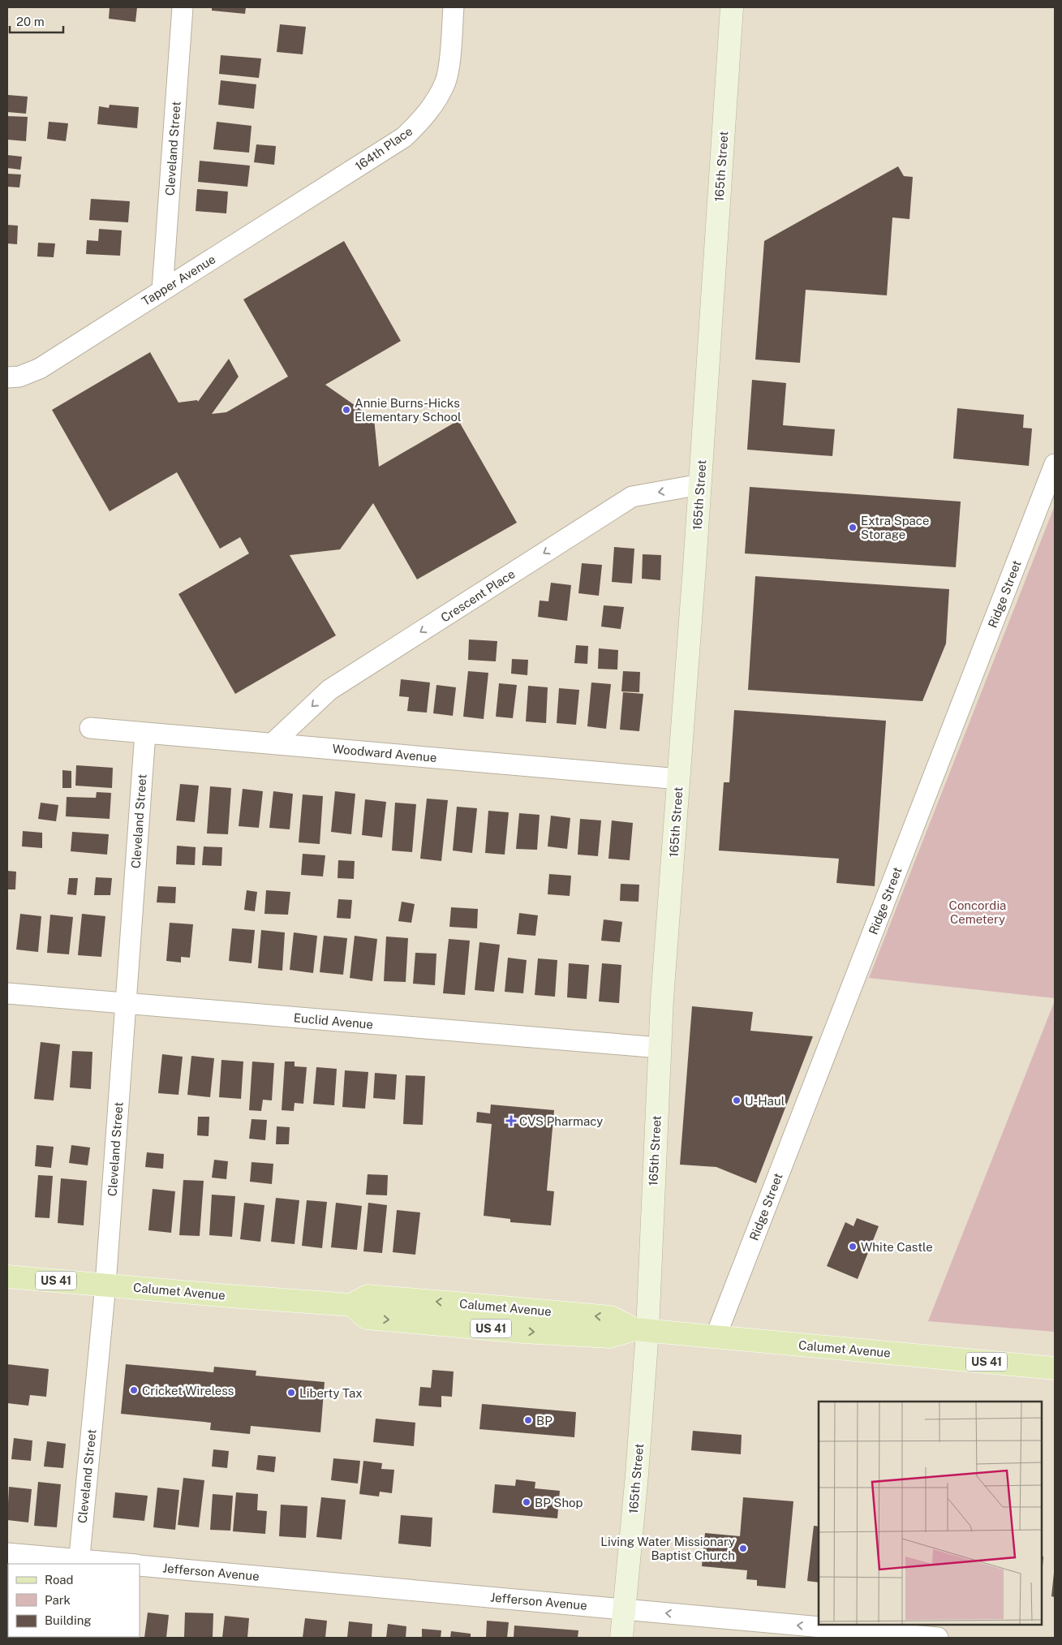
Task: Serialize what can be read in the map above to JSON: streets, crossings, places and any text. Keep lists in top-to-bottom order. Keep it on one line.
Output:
{"streets":{"main road":["165th Street","US 41","Calumet Avenue"],"street":["Cleveland Street","164th Place","Tapper Avenue","Ridge Street","Crescent Place","Woodward Avenue","Euclid Avenue","Jefferson Avenue"]},"crossings":[["Cleveland Street","Tapper Avenue"],["Cleveland Street","Woodward Avenue"],["Cleveland Street","Euclid Avenue"],["Cleveland Street","Calumet Avenue"],["164th Place","Tapper Avenue"],["165th Street","Crescent Place"],["165th Street","Woodward Avenue"],["165th Street","Euclid Avenue"],["165th Street","Calumet Avenue"],["165th Street","Jefferson Avenue"],["Ridge Street","Calumet Avenue"],["Crescent Place","Woodward Avenue"]],"one_way":["Crescent Place","Jefferson Avenue"],"parks":["Concordia Cemetery"],"places":{"other":["Annie Burns-Hicks Elementary School","Extra Space Storage","U-Haul","White Castle","Cricket Wireless","Liberty Tax","BP","BP Shop","Living Water Missionary Baptist Church"],"health":["CVS Pharmacy"]},"legend":["Road","Park","Building"],"scale_bar":"20 m"}
